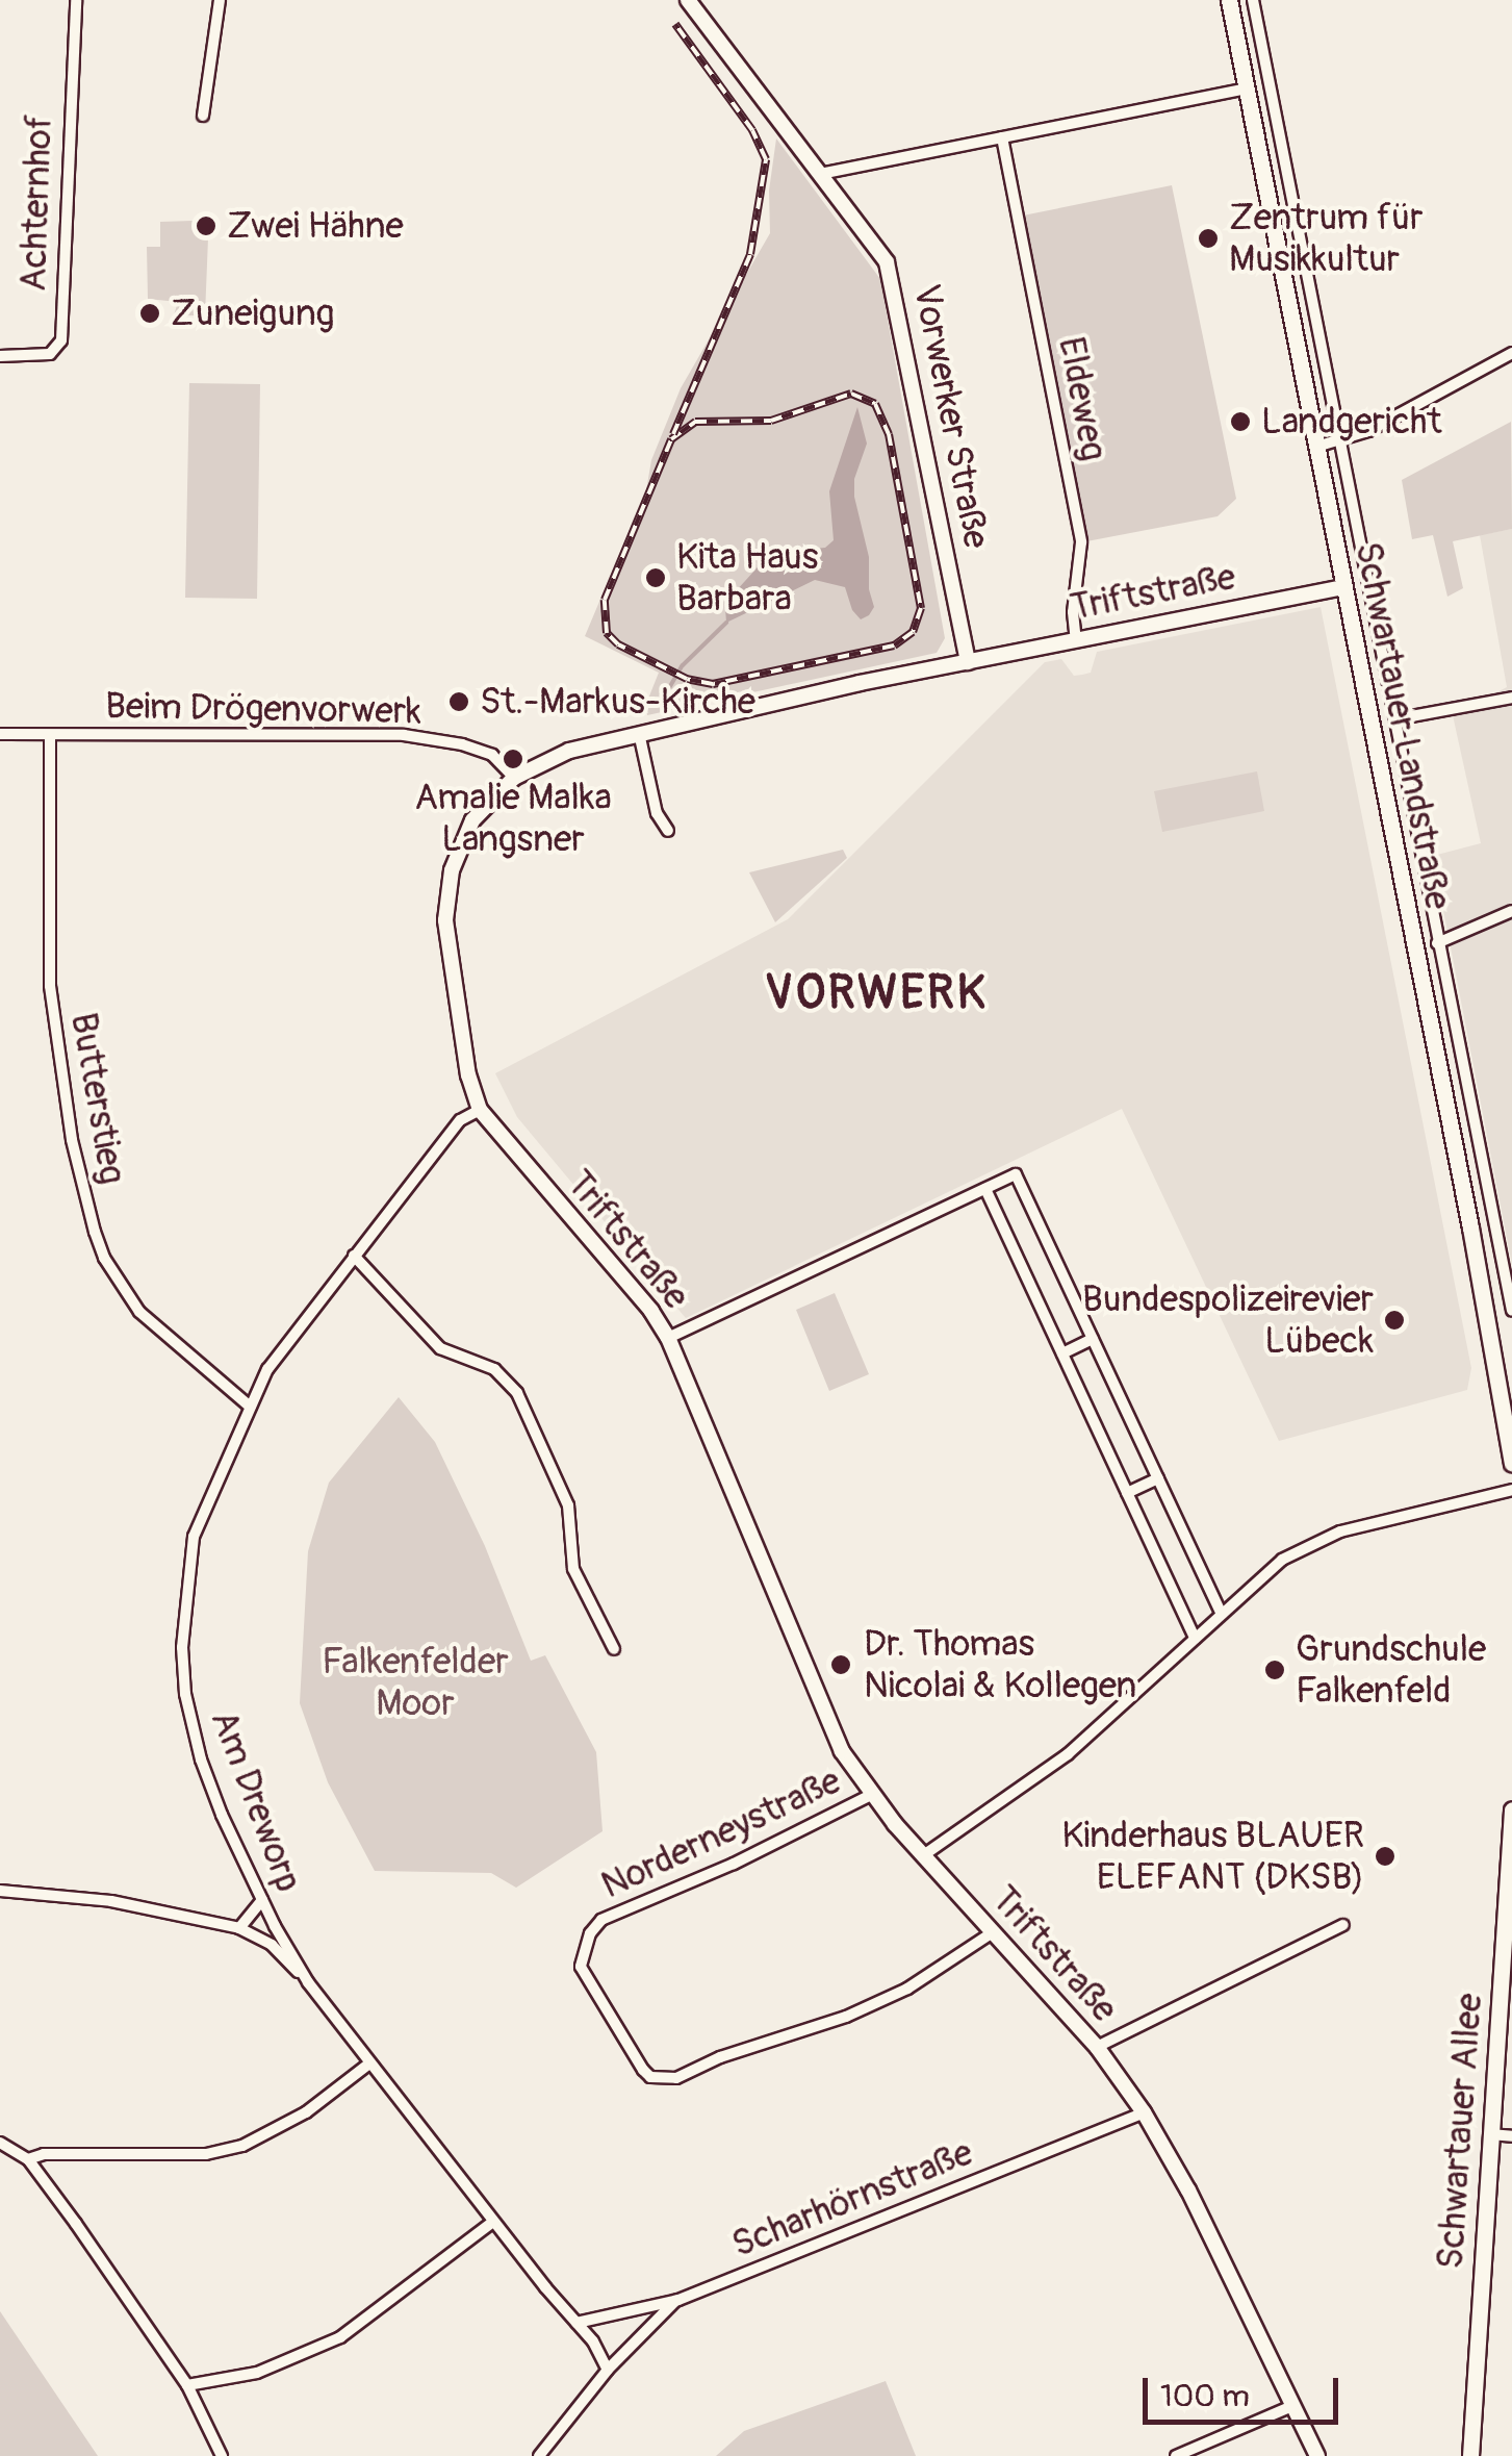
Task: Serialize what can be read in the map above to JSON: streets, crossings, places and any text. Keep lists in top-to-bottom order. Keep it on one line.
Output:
{"streets":{"main road":["Schwartauer Landstraße","Schwartauer Allee"],"street":["Achternhof","Eldeweg","Vorwerker Straße","Triftstraße","Beim Drögenvorwerk","Butterstieg","Am Dreworp","Norderneystraße","Scharhörnstraße"]},"crossings":[["Eldeweg","Triftstraße"],["Vorwerker Straße","Triftstraße"],["Triftstraße","Beim Drögenvorwerk"],["Triftstraße","Schwartauer Landstraße"],["Triftstraße","Am Dreworp"],["Triftstraße","Norderneystraße"],["Triftstraße","Scharhörnstraße"],["Beim Drögenvorwerk","Butterstieg"],["Butterstieg","Am Dreworp"],["Am Dreworp","Scharhörnstraße"]],"districts":["VORWERK"],"parks":["Falkenfelder Moor"],"places":["Zwei Hähne","Zentrum für Musikkultur","Zuneigung","Landgericht","Kita Haus Barbara","St.-Markus-Kirche","Amalie Malka Langsner","Bundespolizeirevier Lübeck","Dr. Thomas Nicolai & Kollegen","Grundschule Falkenfeld","Kinderhaus BLAUER ELEFANT (DKSB)"],"scale_bar":"100 m"}
